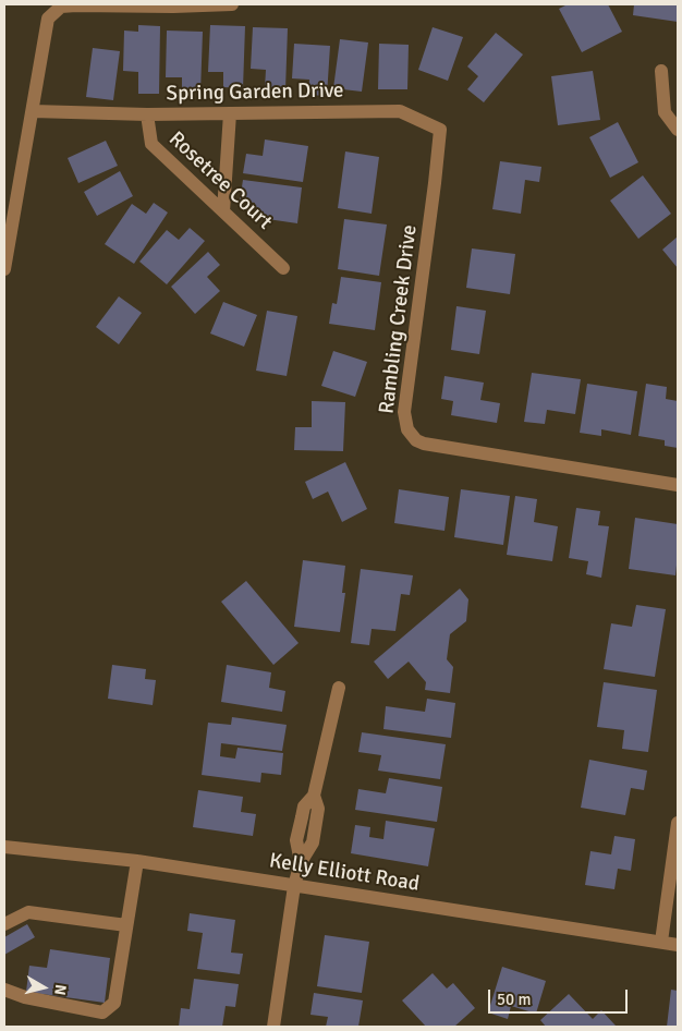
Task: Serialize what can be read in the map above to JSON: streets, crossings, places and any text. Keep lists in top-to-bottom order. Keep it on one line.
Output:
{"streets":{"street":["Spring Garden Drive","Rosetree Court","Rambling Creek Drive","Kelly Elliott Road"]},"crossings":[["Spring Garden Drive","Rosetree Court"],["Spring Garden Drive","Rambling Creek Drive"]],"scale_bar":"50 m","north":"right"}
